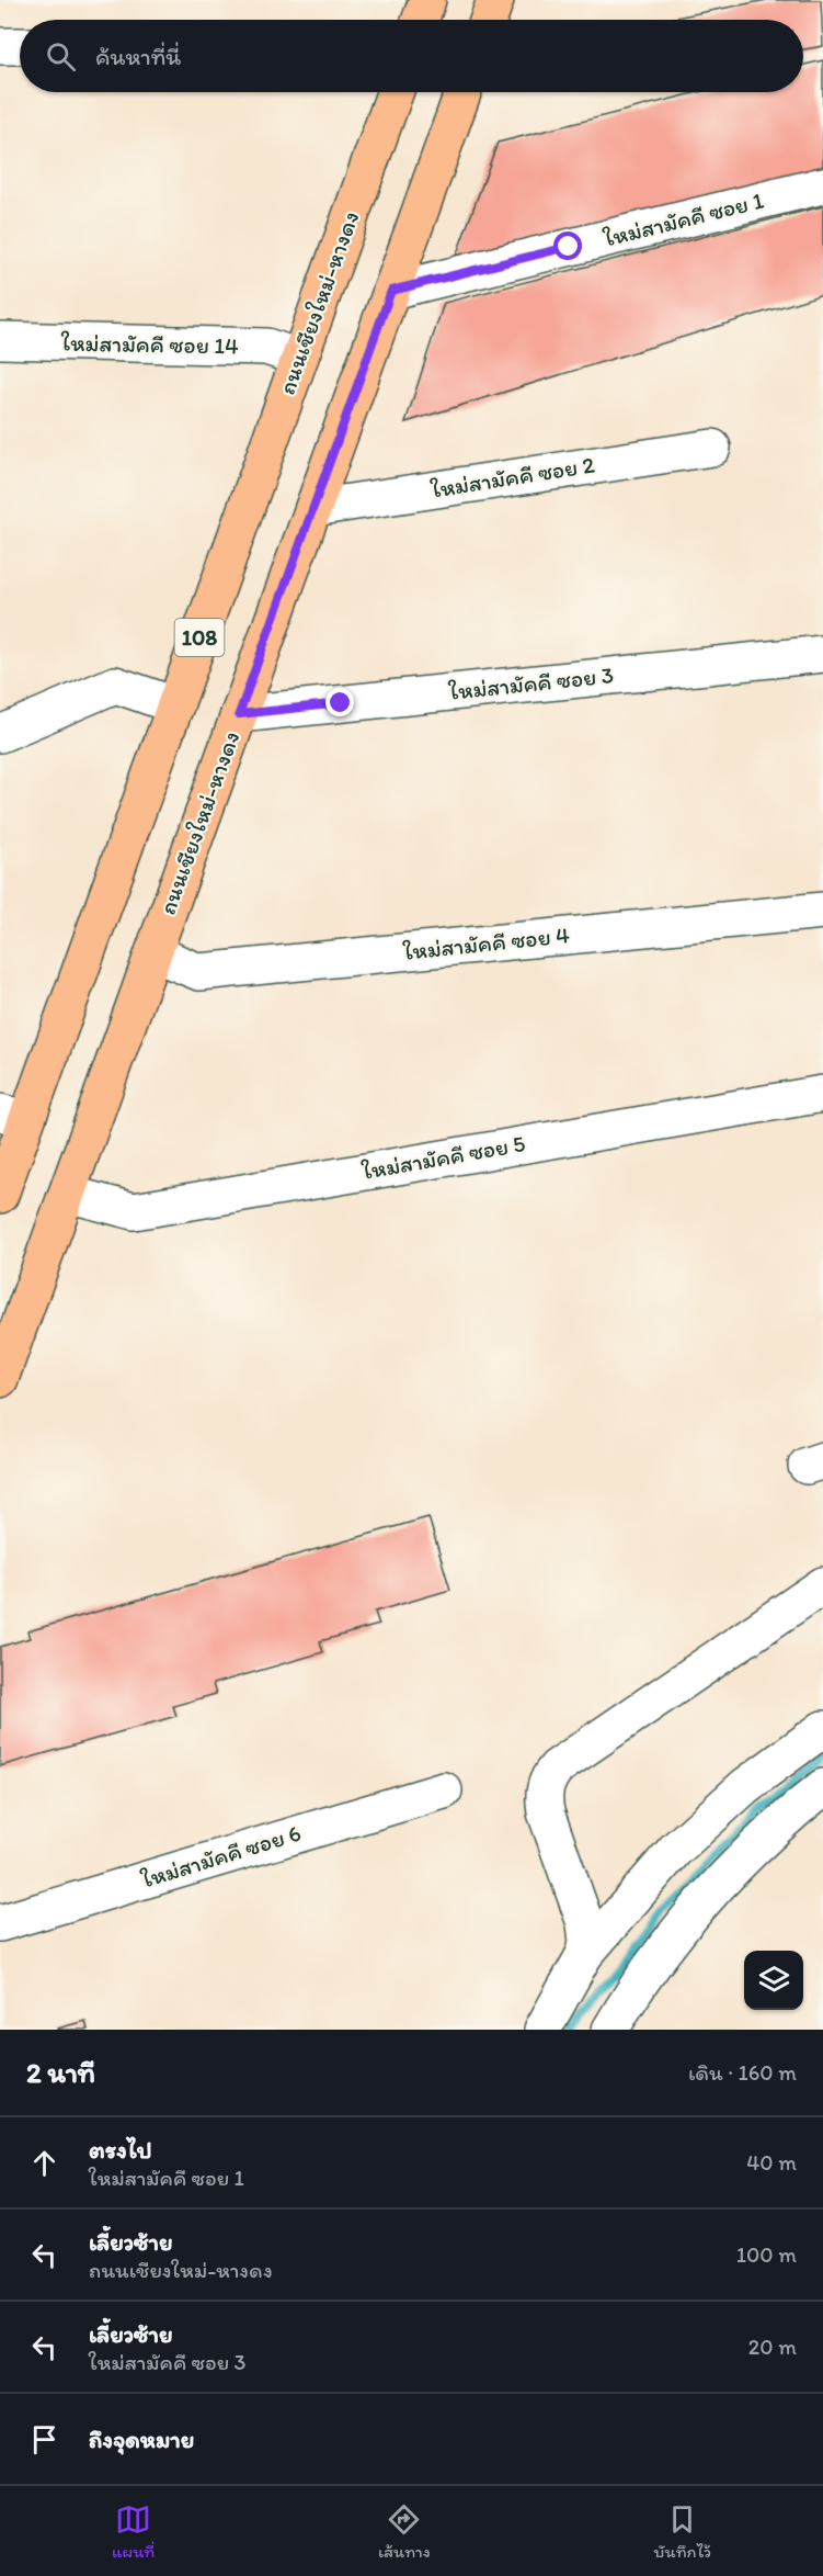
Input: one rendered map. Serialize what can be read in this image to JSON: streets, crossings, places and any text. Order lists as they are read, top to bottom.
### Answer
{
  "streets": {
    "main road": ["ถนนเชียงใหม่-หางดง", "108"],
    "street": [
      "ใหม่สามัคคี ซอย 1",
      "ใหม่สามัคคี ซอย 14",
      "ใหม่สามัคคี ซอย 2",
      "ใหม่สามัคคี ซอย 3",
      "ใหม่สามัคคี ซอย 4",
      "ใหม่สามัคคี ซอย 5",
      "ใหม่สามัคคี ซอย 6"
    ]
  },
  "crossings": [
    ["ใหม่สามัคคี ซอย 1", "ถนนเชียงใหม่-หางดง"],
    ["ถนนเชียงใหม่-หางดง", "ใหม่สามัคคี ซอย 14"],
    ["ถนนเชียงใหม่-หางดง", "ใหม่สามัคคี ซอย 2"],
    ["ถนนเชียงใหม่-หางดง", "ใหม่สามัคคี ซอย 3"],
    ["ถนนเชียงใหม่-หางดง", "ใหม่สามัคคี ซอย 4"],
    ["ถนนเชียงใหม่-หางดง", "ใหม่สามัคคี ซอย 5"]
  ],
  "page": {
    "search": "ค้นหาที่นี่",
    "heading": ["2 นาที", "เดิน · 160 m"],
    "list": [
      ["ตรงไป", "ใหม่สามัคคี ซอย 1", "40 m"],
      ["เลี้ยวซ้าย", "ถนนเชียงใหม่-หางดง", "100 m"],
      ["เลี้ยวซ้าย", "ใหม่สามัคคี ซอย 3", "20 m"],
      "ถึงจุดหมาย"
    ],
    "nav": ["แผนที่", "เส้นทาง", "บันทึกไว้"]
  }
}
